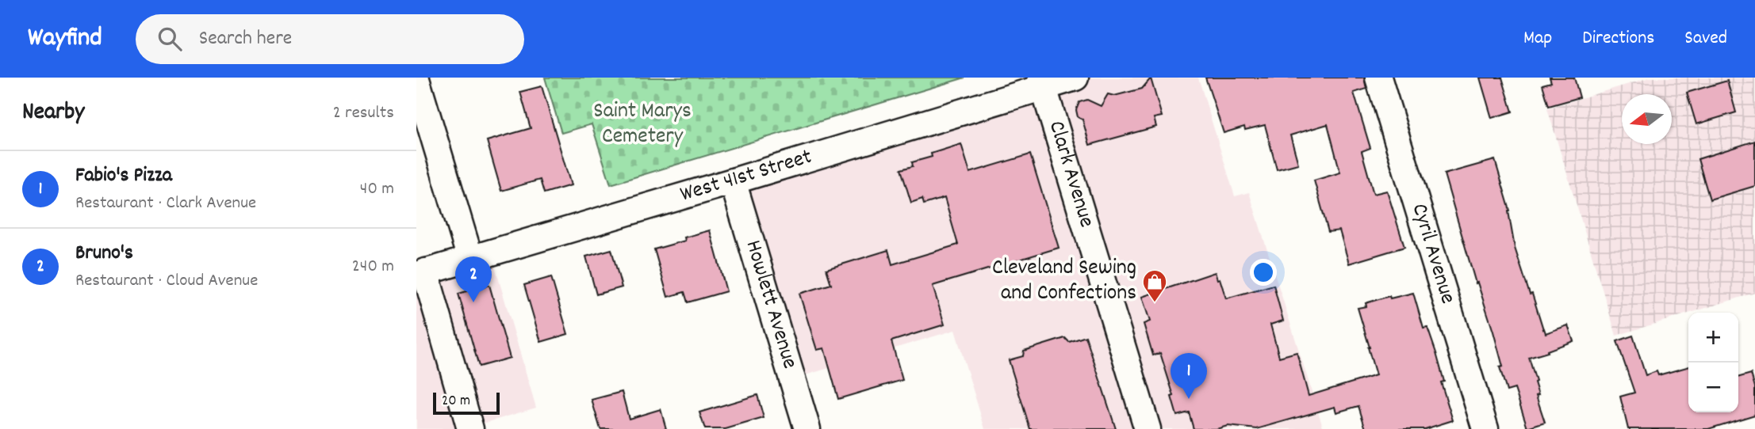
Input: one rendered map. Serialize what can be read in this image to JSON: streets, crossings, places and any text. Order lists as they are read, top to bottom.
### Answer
{
  "streets": {
    "street": [
      "Clark Avenue",
      "West 41st Street",
      "Cyril Avenue",
      "Howlett Avenue"
    ]
  },
  "crossings": [
    ["Clark Avenue", "West 41st Street"],
    ["West 41st Street", "Howlett Avenue"]
  ],
  "parks": ["Saint Marys Cemetery"],
  "places": {
    "shop": ["Cleveland Sewing and Confections"]
  },
  "scale_bar": "20 m",
  "north": "left",
  "page": {
    "header": "Wayfind",
    "search": "Search here",
    "nav": ["Map", "Directions", "Saved"],
    "heading": ["Nearby", "2 results"],
    "list": [
      {
        "mark": "1",
        "name": "Fabio's Pizza",
        "note": "Restaurant · Clark Avenue",
        "value": "40 m"
      },
      {
        "mark": "2",
        "name": "Bruno's",
        "note": "Restaurant · Cloud Avenue",
        "value": "240 m"
      }
    ],
    "pins": ["2", "1"],
    "map_buttons": ["+", "−"],
    "scale": "20 m"
  }
}
